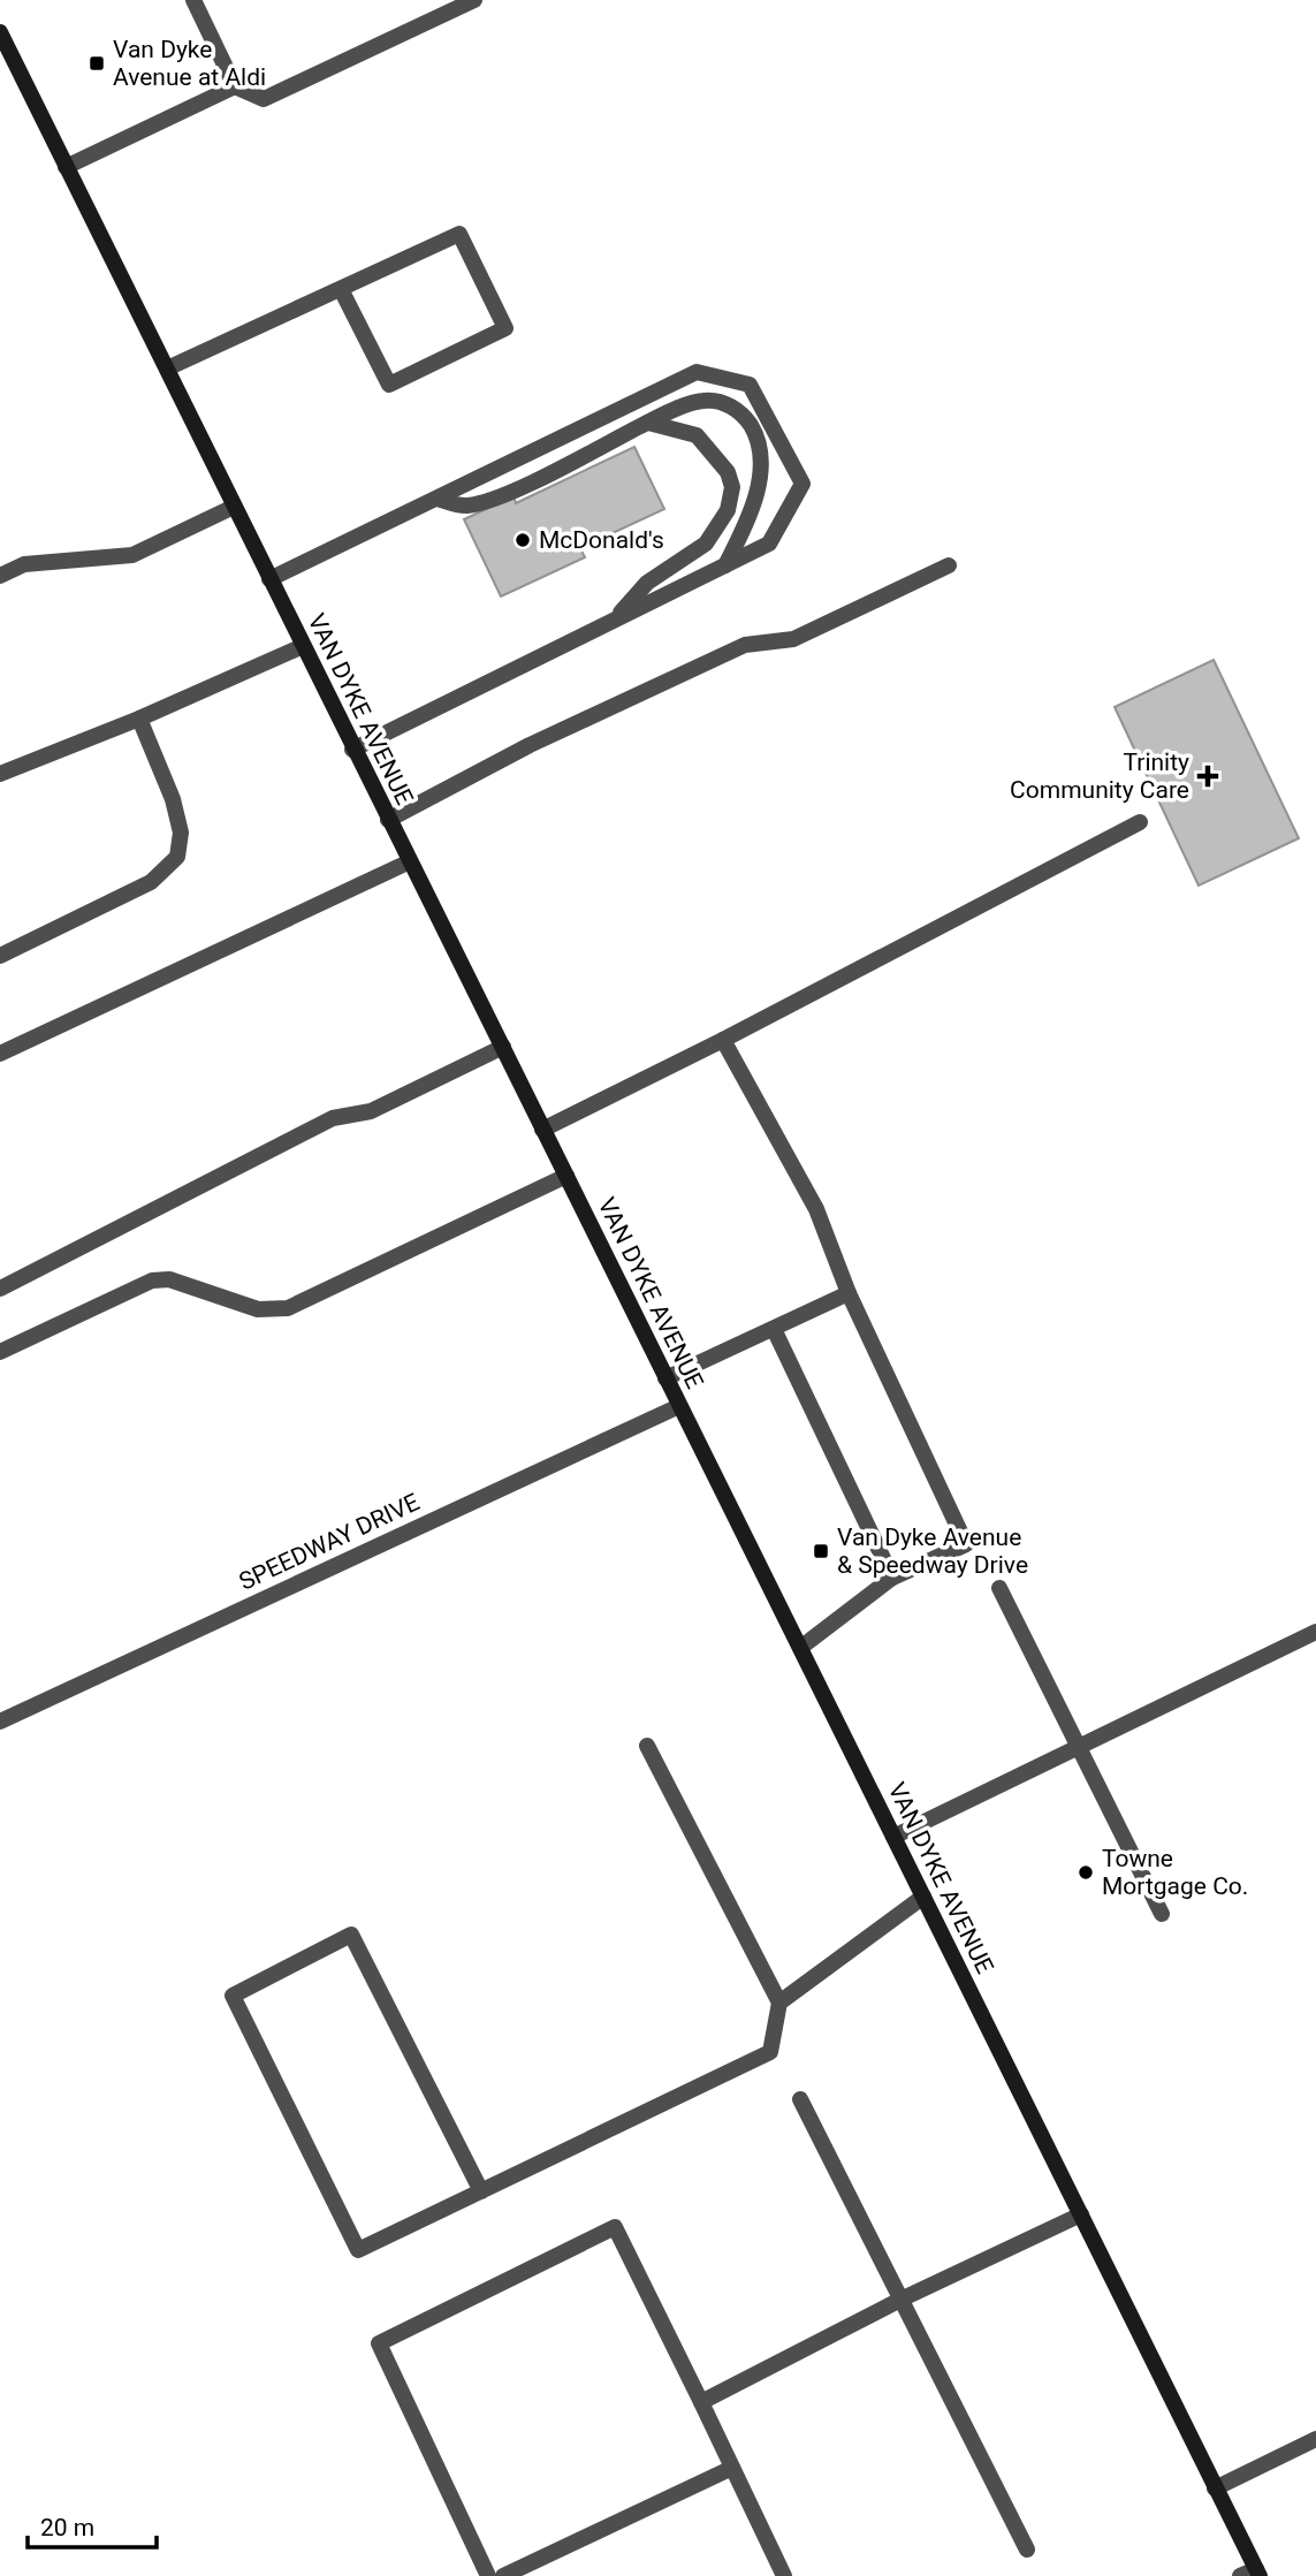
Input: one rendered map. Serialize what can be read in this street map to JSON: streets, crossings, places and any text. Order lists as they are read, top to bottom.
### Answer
{
  "streets": {
    "main road": ["VAN DYKE AVENUE"],
    "street": ["SPEEDWAY DRIVE"]
  },
  "crossings": [
    ["VAN DYKE AVENUE", "SPEEDWAY DRIVE"]
  ],
  "places": {
    "transit": ["Van Dyke Avenue at Aldi", "Van Dyke Avenue & Speedway Drive"],
    "other": ["McDonald's", "Towne Mortgage Co."],
    "health": ["Trinity Community Care"]
  },
  "scale_bar": "20 m"
}
